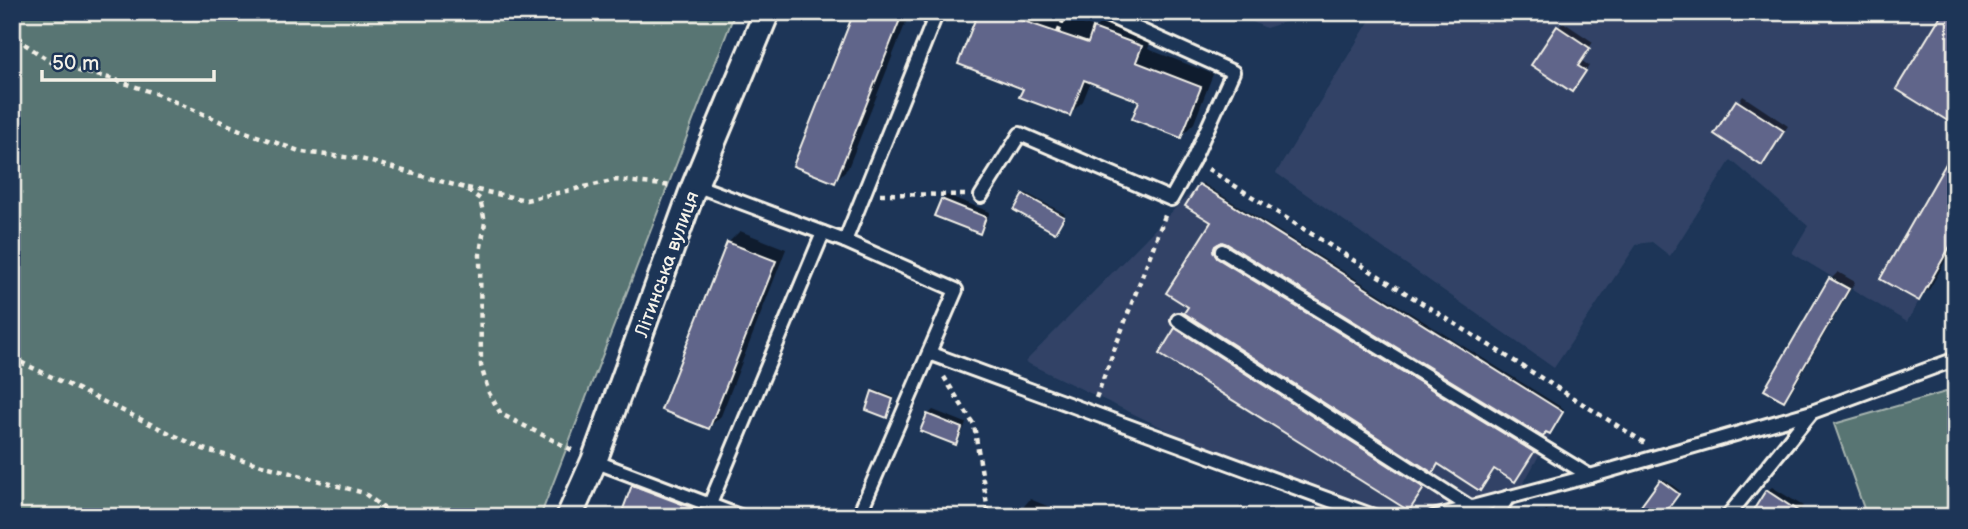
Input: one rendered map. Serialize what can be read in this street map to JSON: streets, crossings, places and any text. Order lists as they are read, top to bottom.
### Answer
{
  "streets": {
    "street": ["Літинська вулиця"]
  },
  "scale_bar": "50 m"
}
